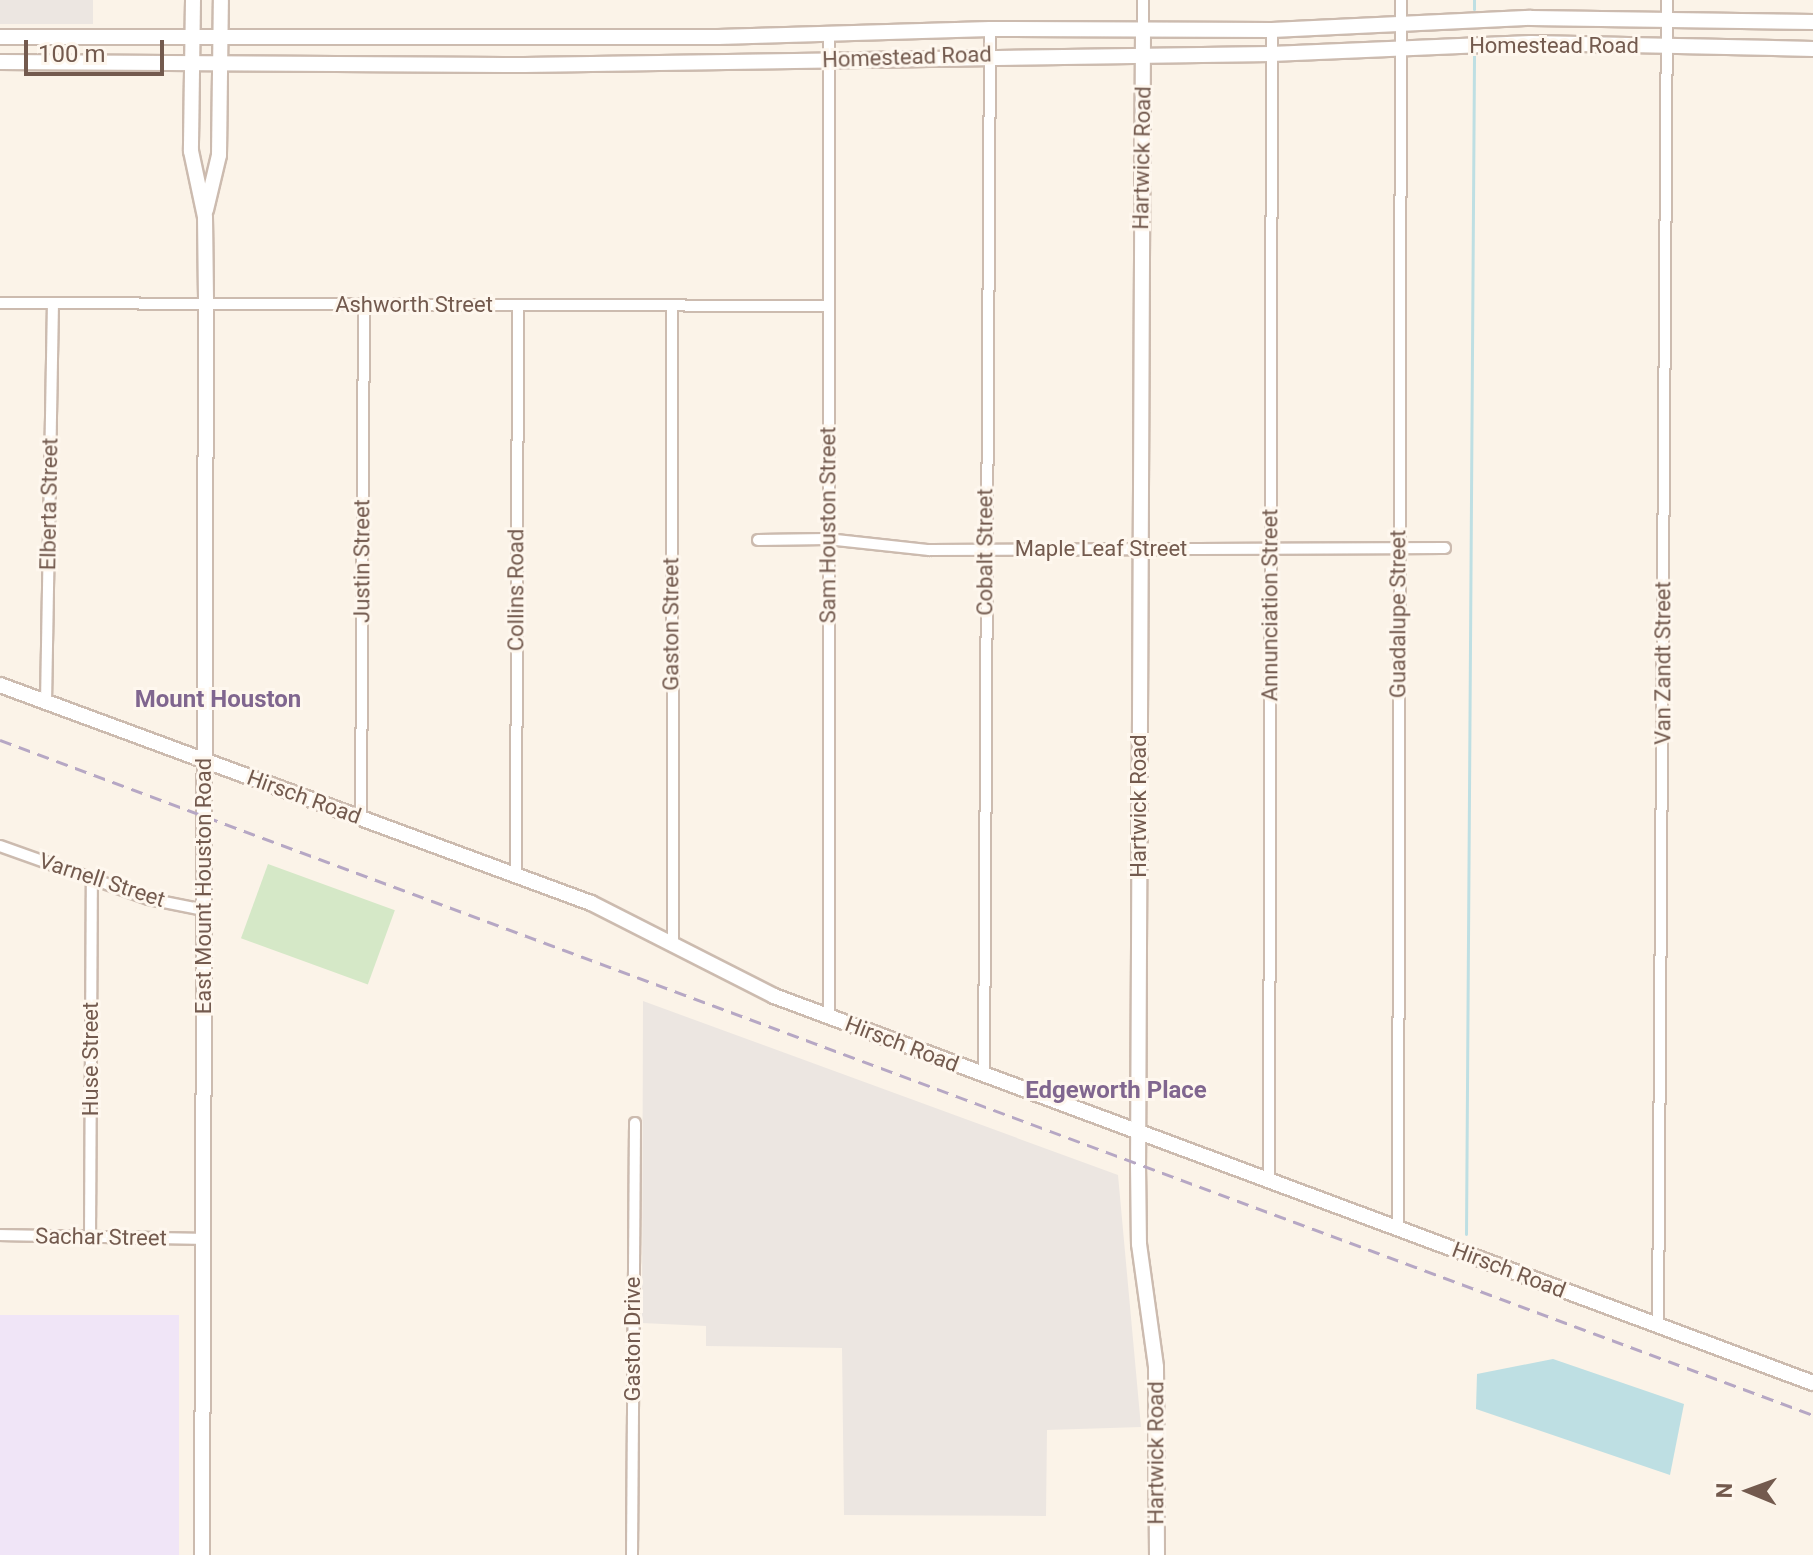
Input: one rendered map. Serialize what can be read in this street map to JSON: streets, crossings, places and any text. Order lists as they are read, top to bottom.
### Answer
{
  "streets": {
    "main road": [
      "Homestead Road",
      "Hartwick Road",
      "Hirsch Road",
      "East Mount Houston Road"
    ],
    "street": [
      "Ashworth Street",
      "Elberta Street",
      "Sam Houston Street",
      "Maple Leaf Street",
      "Cobalt Street",
      "Justin Street",
      "Collins Road",
      "Annunciation Street",
      "Guadalupe Street",
      "Gaston Street",
      "Van Zandt Street",
      "Varnell Street",
      "Huse Street",
      "Sachar Street",
      "Gaston Drive"
    ]
  },
  "crossings": [
    ["Homestead Road", "Hartwick Road"],
    ["Homestead Road", "Sam Houston Street"],
    ["Homestead Road", "Cobalt Street"],
    ["Homestead Road", "Annunciation Street"],
    ["Homestead Road", "Guadalupe Street"],
    ["Homestead Road", "Van Zandt Street"],
    ["Homestead Road", "East Mount Houston Road"],
    ["Hartwick Road", "Maple Leaf Street"],
    ["Hartwick Road", "Hirsch Road"],
    ["Ashworth Street", "Elberta Street"],
    ["Ashworth Street", "Sam Houston Street"],
    ["Ashworth Street", "Justin Street"],
    ["Ashworth Street", "Collins Road"],
    ["Ashworth Street", "Gaston Street"],
    ["Ashworth Street", "East Mount Houston Road"],
    ["Elberta Street", "Hirsch Road"],
    ["Sam Houston Street", "Maple Leaf Street"],
    ["Sam Houston Street", "Hirsch Road"],
    ["Maple Leaf Street", "Cobalt Street"],
    ["Maple Leaf Street", "Annunciation Street"],
    ["Maple Leaf Street", "Guadalupe Street"],
    ["Cobalt Street", "Hirsch Road"],
    ["Justin Street", "Hirsch Road"],
    ["Collins Road", "Hirsch Road"],
    ["Annunciation Street", "Hirsch Road"],
    ["Guadalupe Street", "Hirsch Road"],
    ["Gaston Street", "Hirsch Road"],
    ["Van Zandt Street", "Hirsch Road"],
    ["Hirsch Road", "East Mount Houston Road"],
    ["Varnell Street", "East Mount Houston Road"],
    ["Varnell Street", "Huse Street"],
    ["East Mount Houston Road", "Sachar Street"],
    ["Huse Street", "Sachar Street"]
  ],
  "districts": ["Mount Houston", "Edgeworth Place"],
  "scale_bar": "100 m",
  "north": "left"
}
